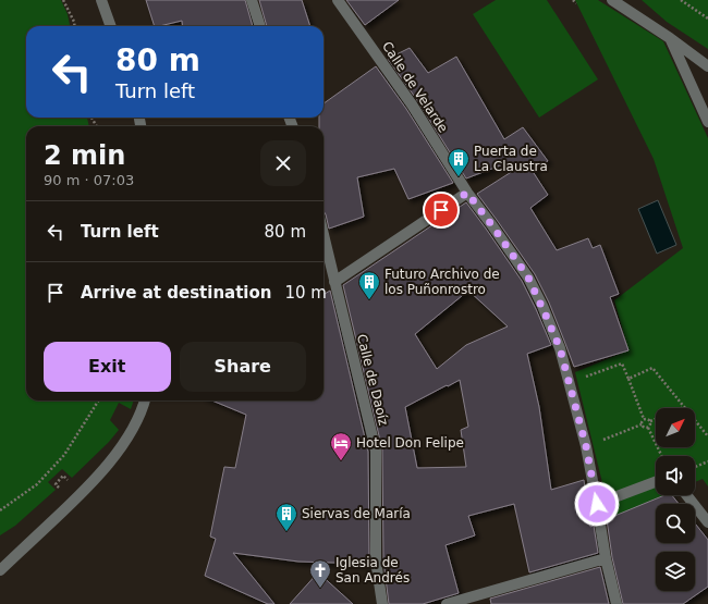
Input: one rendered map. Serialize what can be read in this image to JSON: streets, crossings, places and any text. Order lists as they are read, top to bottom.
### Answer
{
  "streets": {
    "street": ["Calle de Velarde", "Calle de Daoíz"]
  },
  "places": {
    "building": ["Puerta de La Claustra", "Futuro Archivo de los Puñonrostro", "Siervas de María"],
    "hotel": ["Hotel Don Felipe"],
    "church": ["Iglesia de San Andrés"]
  },
  "north": "top right",
  "page": {
    "turn": ["80 m", "Turn left"],
    "heading": ["2 min", "90 m · 07:03"],
    "list": [
      {
        "name": "Turn left",
        "value": "80 m"
      },
      {
        "name": "Arrive at destination",
        "value": "10 m"
      }
    ],
    "buttons": ["Exit", "Share"]
  }
}
